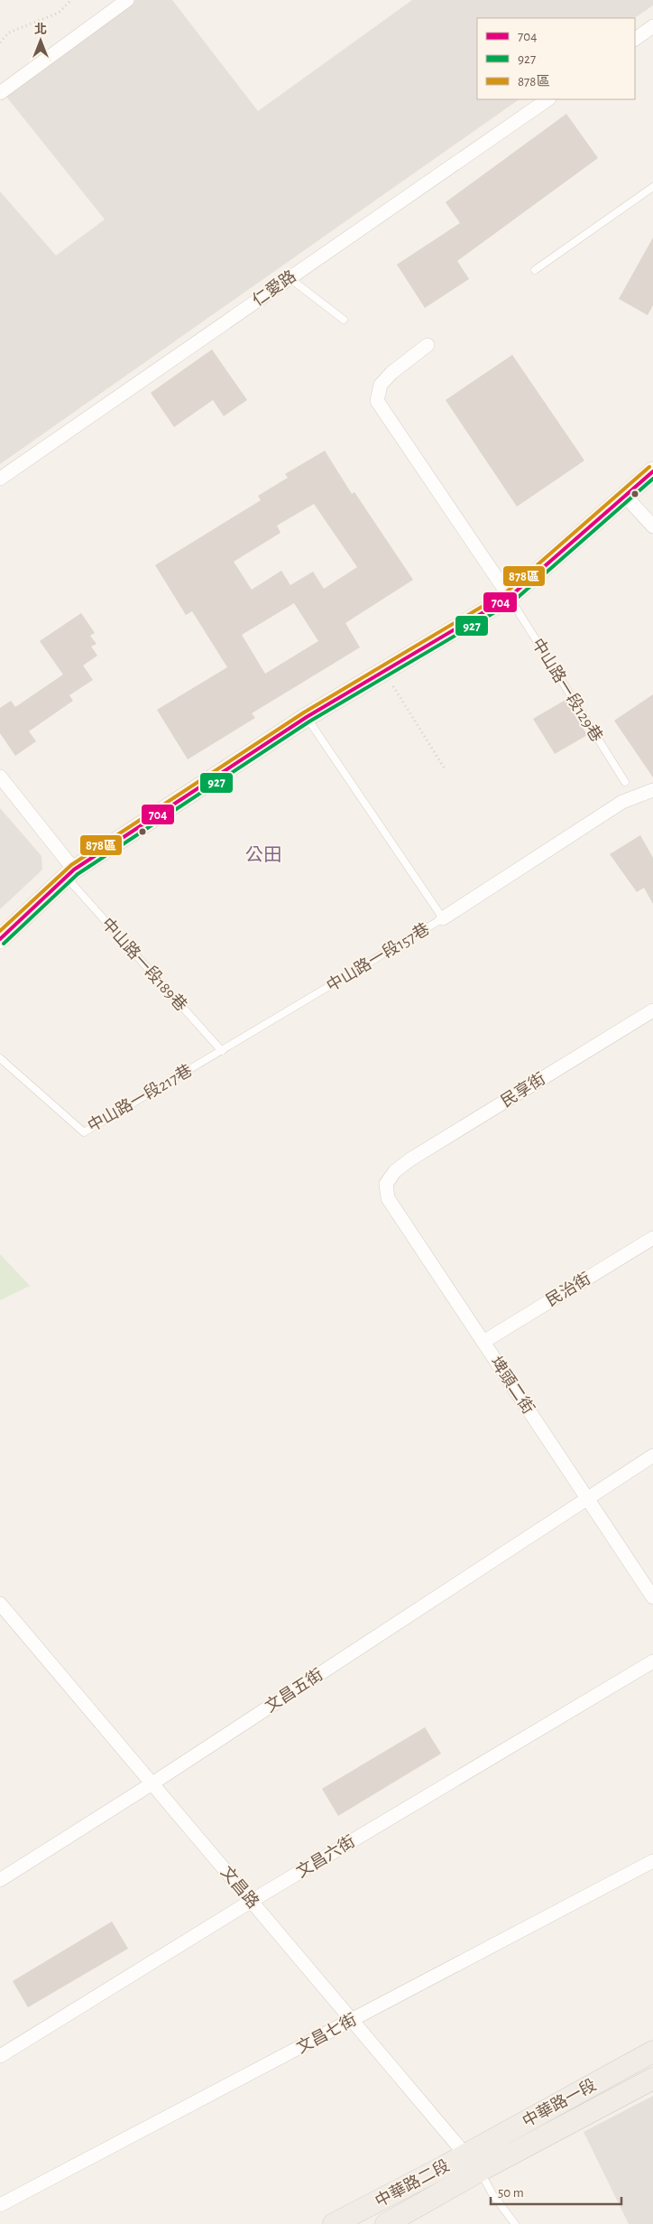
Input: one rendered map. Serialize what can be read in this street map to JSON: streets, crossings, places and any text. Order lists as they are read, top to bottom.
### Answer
{
  "streets": {
    "main road": ["中華路一段", "中華路二段"],
    "street": [
      "仁愛路",
      "民享街",
      "民治街",
      "埤頭二街",
      "文昌五街",
      "文昌六街",
      "文昌路",
      "文昌七街"
    ],
    "lane": [
      "中山路一段129巷",
      "中山路一段157巷",
      "中山路一段189巷",
      "中山路一段217巷"
    ]
  },
  "crossings": [
    ["中山路一段157巷", "中山路一段189巷"],
    ["中山路一段157巷", "中山路一段217巷"],
    ["中山路一段189巷", "中山路一段217巷"],
    ["民享街", "埤頭二街"],
    ["民治街", "埤頭二街"],
    ["埤頭二街", "文昌五街"],
    ["文昌五街", "文昌路"],
    ["文昌六街", "文昌路"],
    ["文昌路", "文昌七街"],
    ["文昌路", "中華路一段"],
    ["文昌路", "中華路二段"],
    ["中華路一段", "中華路二段"]
  ],
  "districts": ["公田"],
  "lines": ["transit line 878區", "transit line 704", "transit line 927"],
  "legend": ["704", "927", "878區"],
  "scale_bar": "50 m",
  "north": "top"
}
